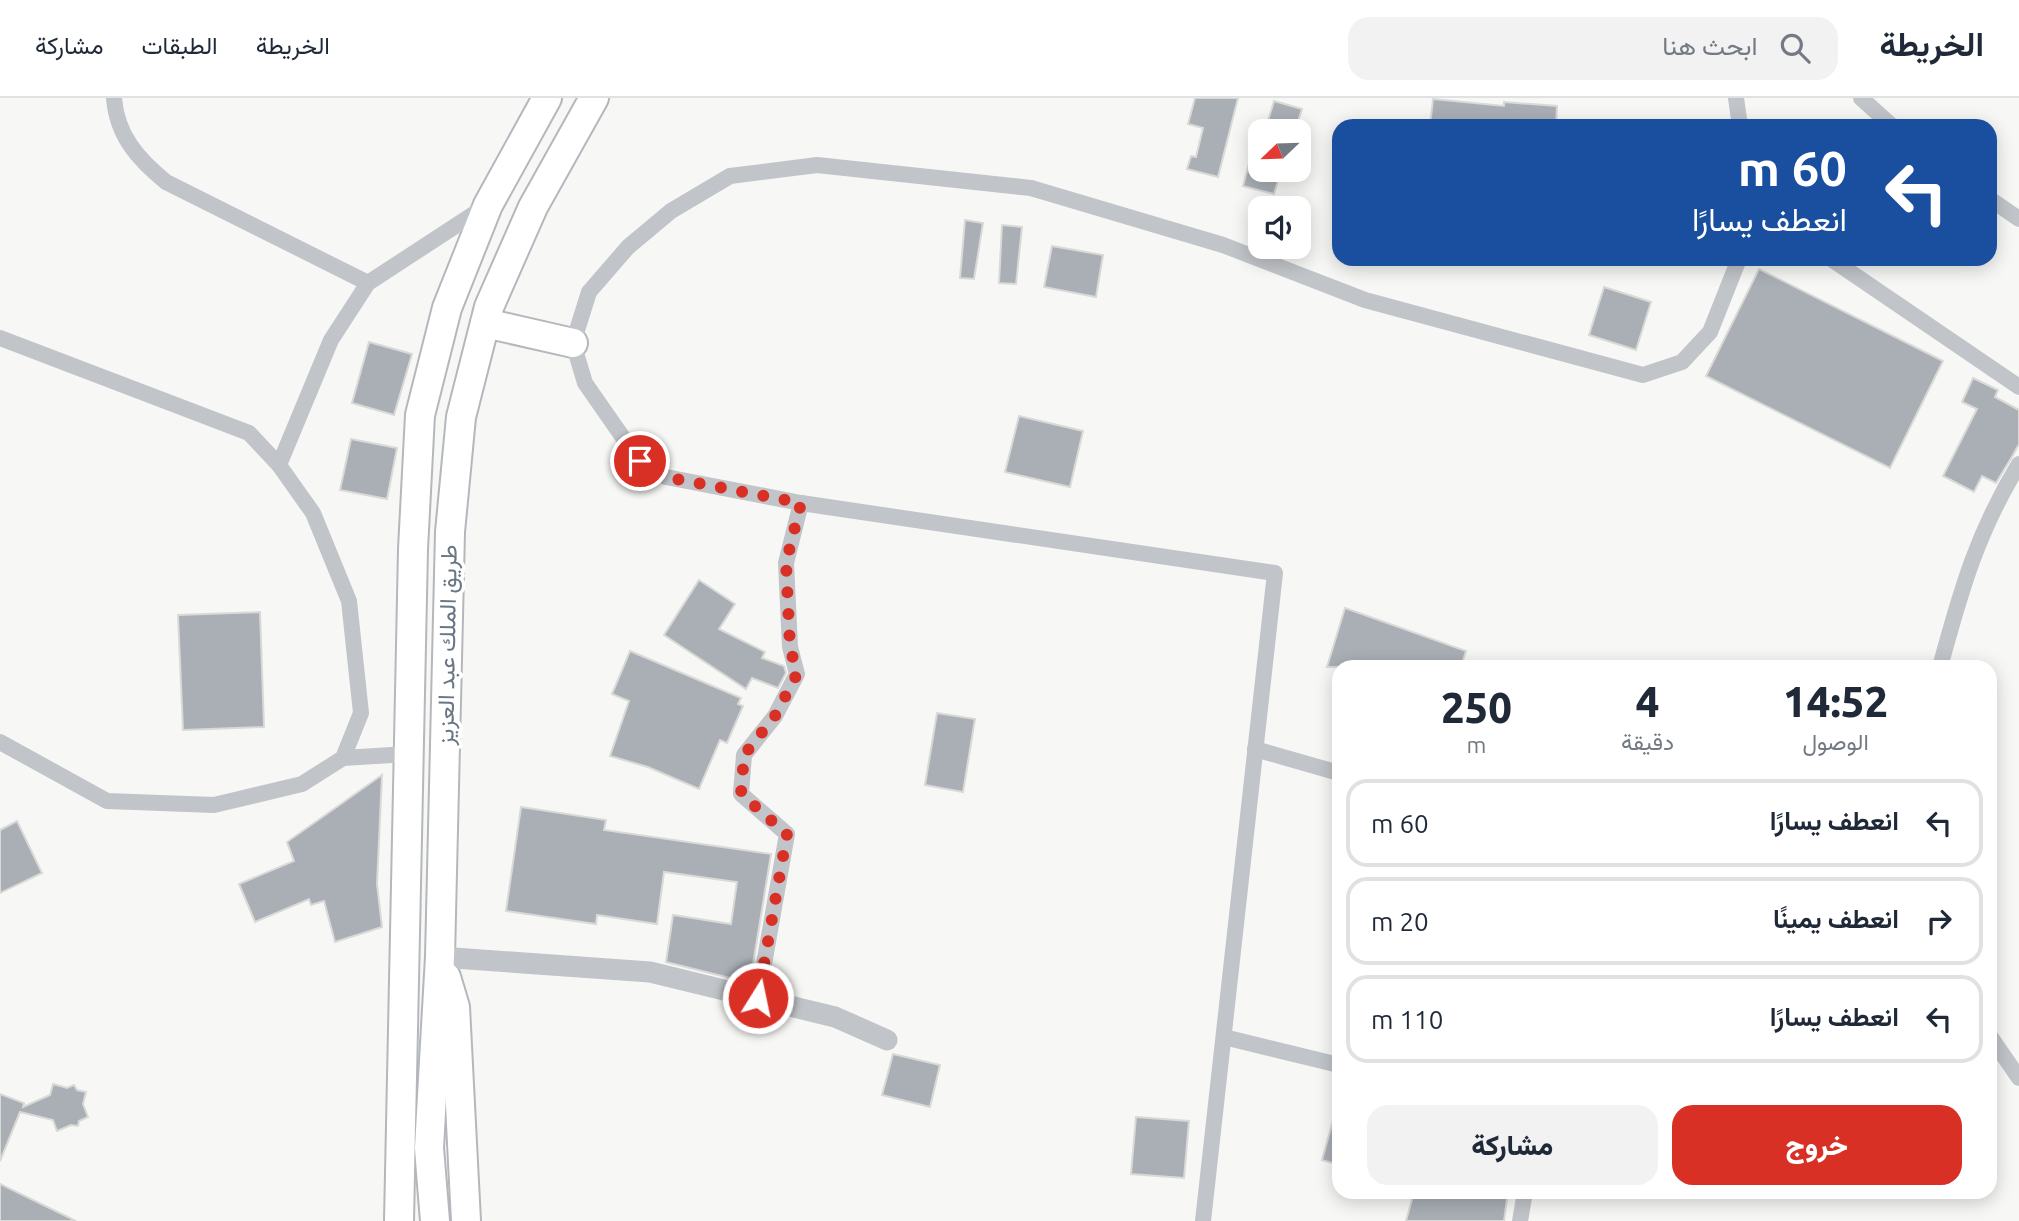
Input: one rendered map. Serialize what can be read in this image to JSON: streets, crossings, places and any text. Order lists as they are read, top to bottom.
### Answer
{
  "streets": {
    "highway": ["طريق الملك عبد العزيز"]
  },
  "north": "bottom left",
  "page": {
    "header": "الخريطة",
    "search": "ابحث هنا",
    "nav": ["الخريطة", "الطبقات", "مشاركة"],
    "turn": ["60 m", "انعطف يسارًا"],
    "eta": [
      "14:52",
      "الوصول",
      "4",
      "دقيقة",
      "250",
      "m"
    ],
    "list": [
      {
        "name": "انعطف يسارًا",
        "value": "60 m"
      },
      {
        "name": "انعطف يمينًا",
        "value": "20 m"
      },
      {
        "name": "انعطف يسارًا",
        "value": "110 m"
      }
    ],
    "buttons": ["خروج", "مشاركة"]
  }
}
